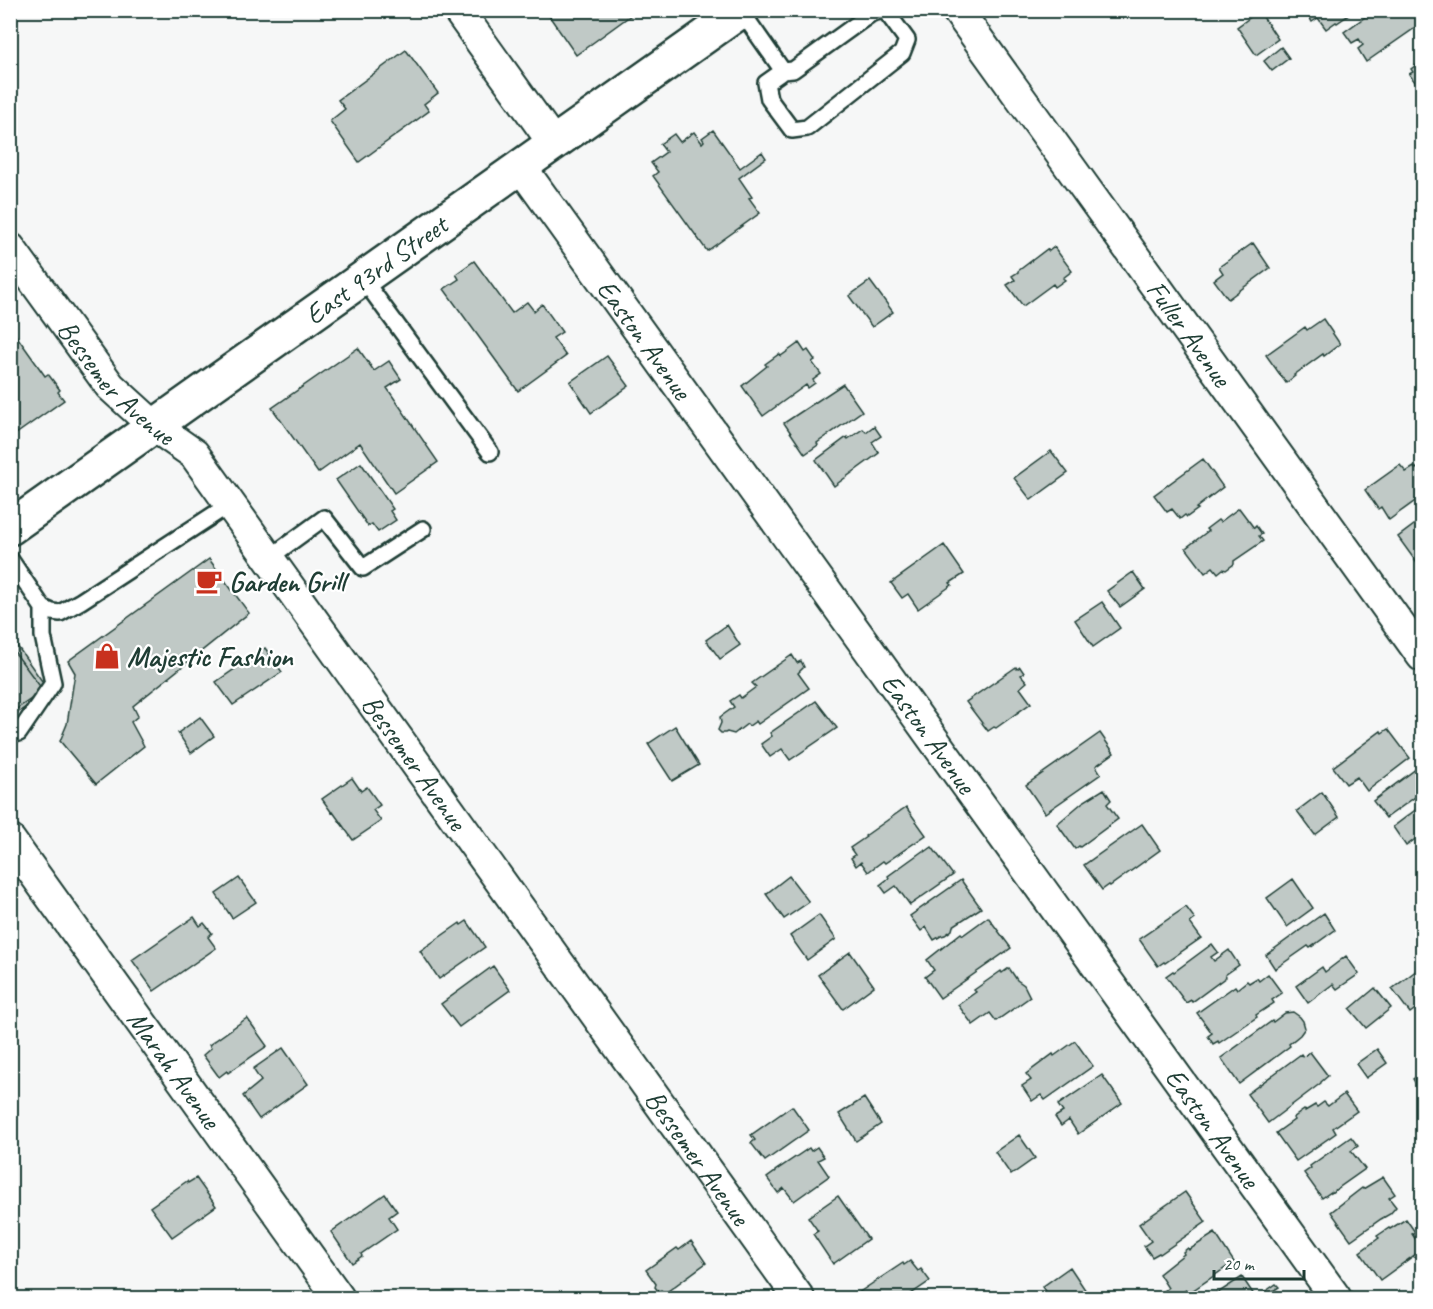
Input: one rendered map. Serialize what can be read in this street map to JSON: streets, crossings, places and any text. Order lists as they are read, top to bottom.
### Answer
{
  "streets": {
    "main road": ["East 93rd Street"],
    "street": [
      "Fuller Avenue",
      "Easton Avenue",
      "Bessemer Avenue",
      "Marah Avenue"
    ]
  },
  "crossings": [
    ["East 93rd Street", "Easton Avenue"],
    ["East 93rd Street", "Bessemer Avenue"]
  ],
  "places": {
    "cafe": ["Garden Grill"],
    "shop": ["Majestic Fashion"]
  },
  "scale_bar": "20 m"
}
